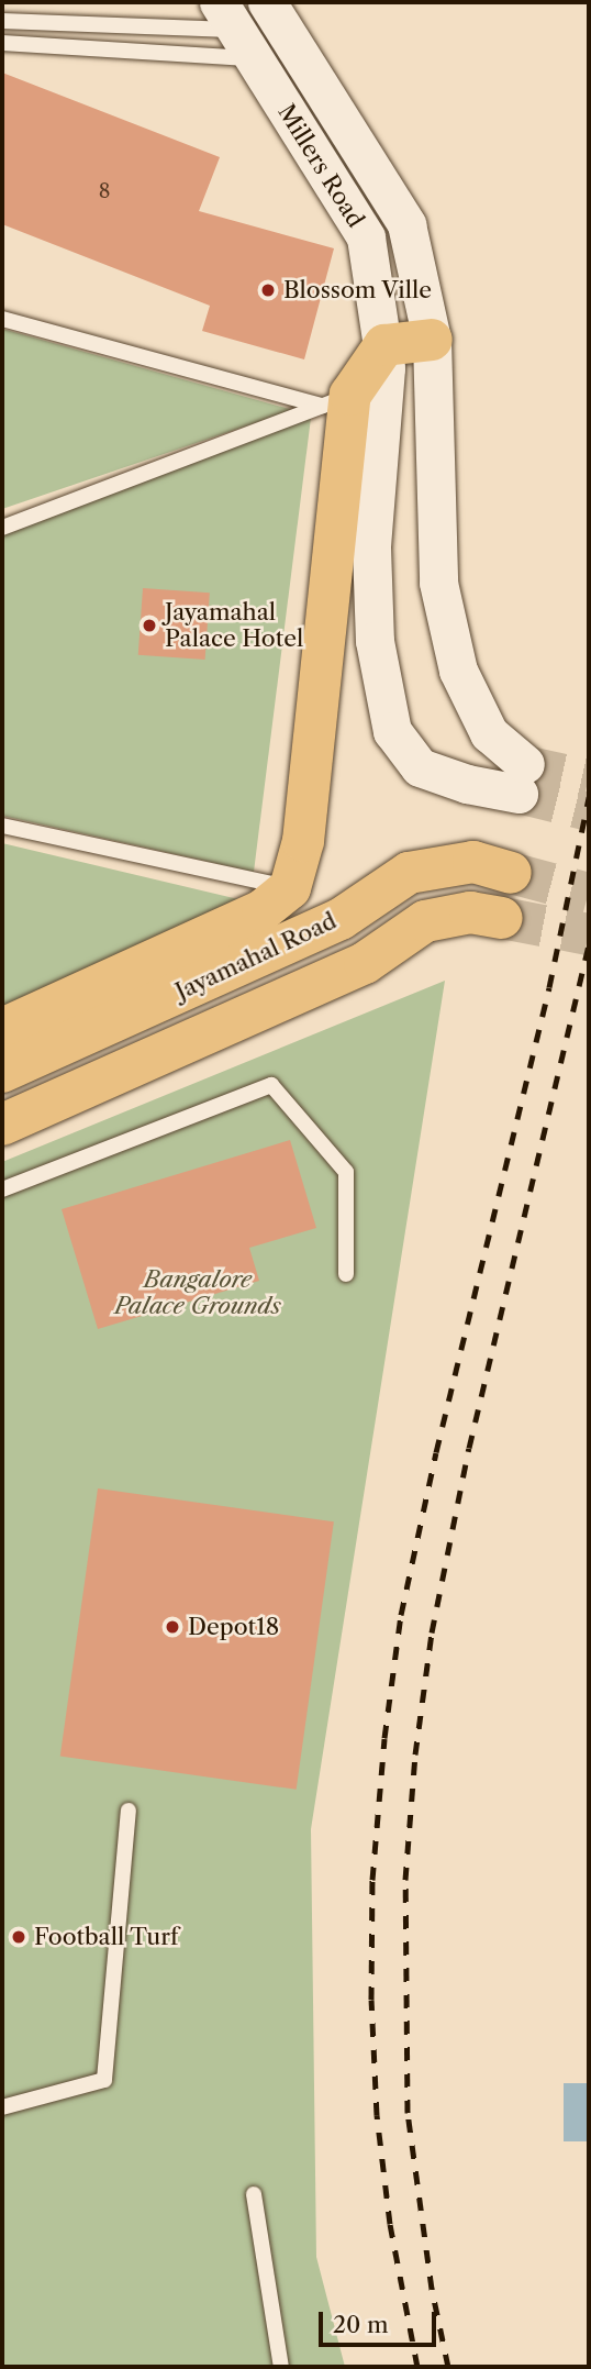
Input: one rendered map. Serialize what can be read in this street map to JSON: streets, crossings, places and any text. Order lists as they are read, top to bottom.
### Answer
{
  "streets": {
    "main road": ["Jayamahal Road"],
    "street": ["Millers Road"]
  },
  "parks": ["Bangalore Palace Grounds"],
  "places": [
    "Blossom Ville",
    "Jayamahal Palace Hotel",
    "Depot18",
    "Football Turf"
  ],
  "house_numbers": ["8"],
  "scale_bar": "20 m"
}
